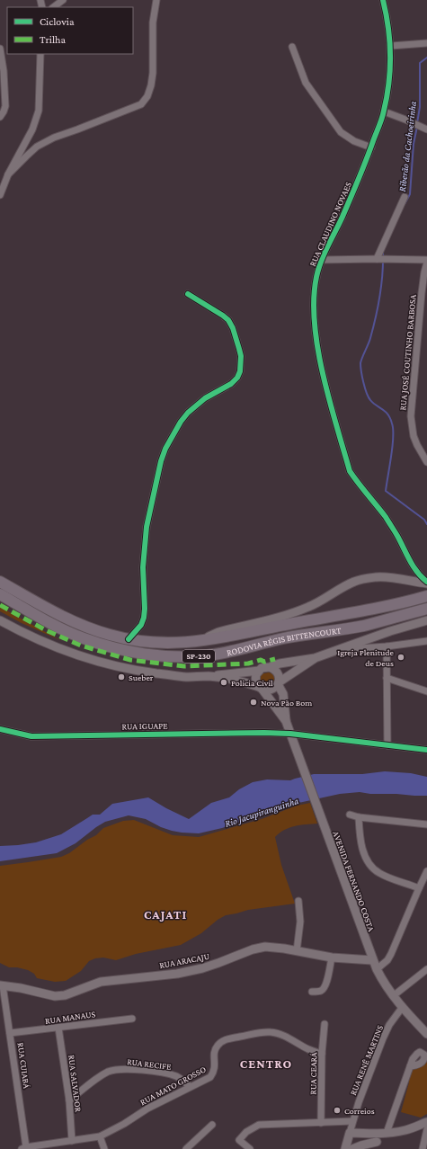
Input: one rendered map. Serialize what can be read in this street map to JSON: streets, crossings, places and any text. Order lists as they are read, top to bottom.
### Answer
{
  "streets": {
    "highway": ["RODOVIA RÉGIS BITTENCOURT", "SP-230"],
    "street": [
      "RUA CLAUDINO NOVAES",
      "RUA JOSÉ COUTINHO BARBOSA",
      "RUA IGUAPE",
      "AVENIDA FERNANDO COSTA",
      "RUA ARACAJU",
      "RUA MANAUS",
      "RUA RENÊ MARTINS",
      "RUA RECIFE",
      "RUA CUIABÁ",
      "RUA CEARÁ",
      "RUA SALVADOR",
      "RUA MATO GROSSO"
    ]
  },
  "crossings": [
    ["RUA IGUAPE", "AVENIDA FERNANDO COSTA"],
    ["AVENIDA FERNANDO COSTA", "RUA ARACAJU"],
    ["AVENIDA FERNANDO COSTA", "RUA RENÊ MARTINS"],
    ["RUA ARACAJU", "RUA CUIABÁ"],
    ["RUA MANAUS", "RUA CUIABÁ"],
    ["RUA MANAUS", "RUA SALVADOR"],
    ["RUA RECIFE", "RUA SALVADOR"],
    ["RUA RECIFE", "RUA MATO GROSSO"],
    ["RUA CUIABÁ", "RUA MATO GROSSO"],
    ["RUA CEARÁ", "RUA MATO GROSSO"],
    ["RUA SALVADOR", "RUA MATO GROSSO"]
  ],
  "districts": ["CAJATI", "CENTRO"],
  "water": ["Riberão da Cachoeirinha", "Rio Jacupiranguinha"],
  "places": [
    "Igreja Plenitude de Deus",
    "Sueber",
    "Policia Civil",
    "Nova Pão Bom",
    "Correios"
  ],
  "legend": ["Ciclovia", "Trilha"]
}
